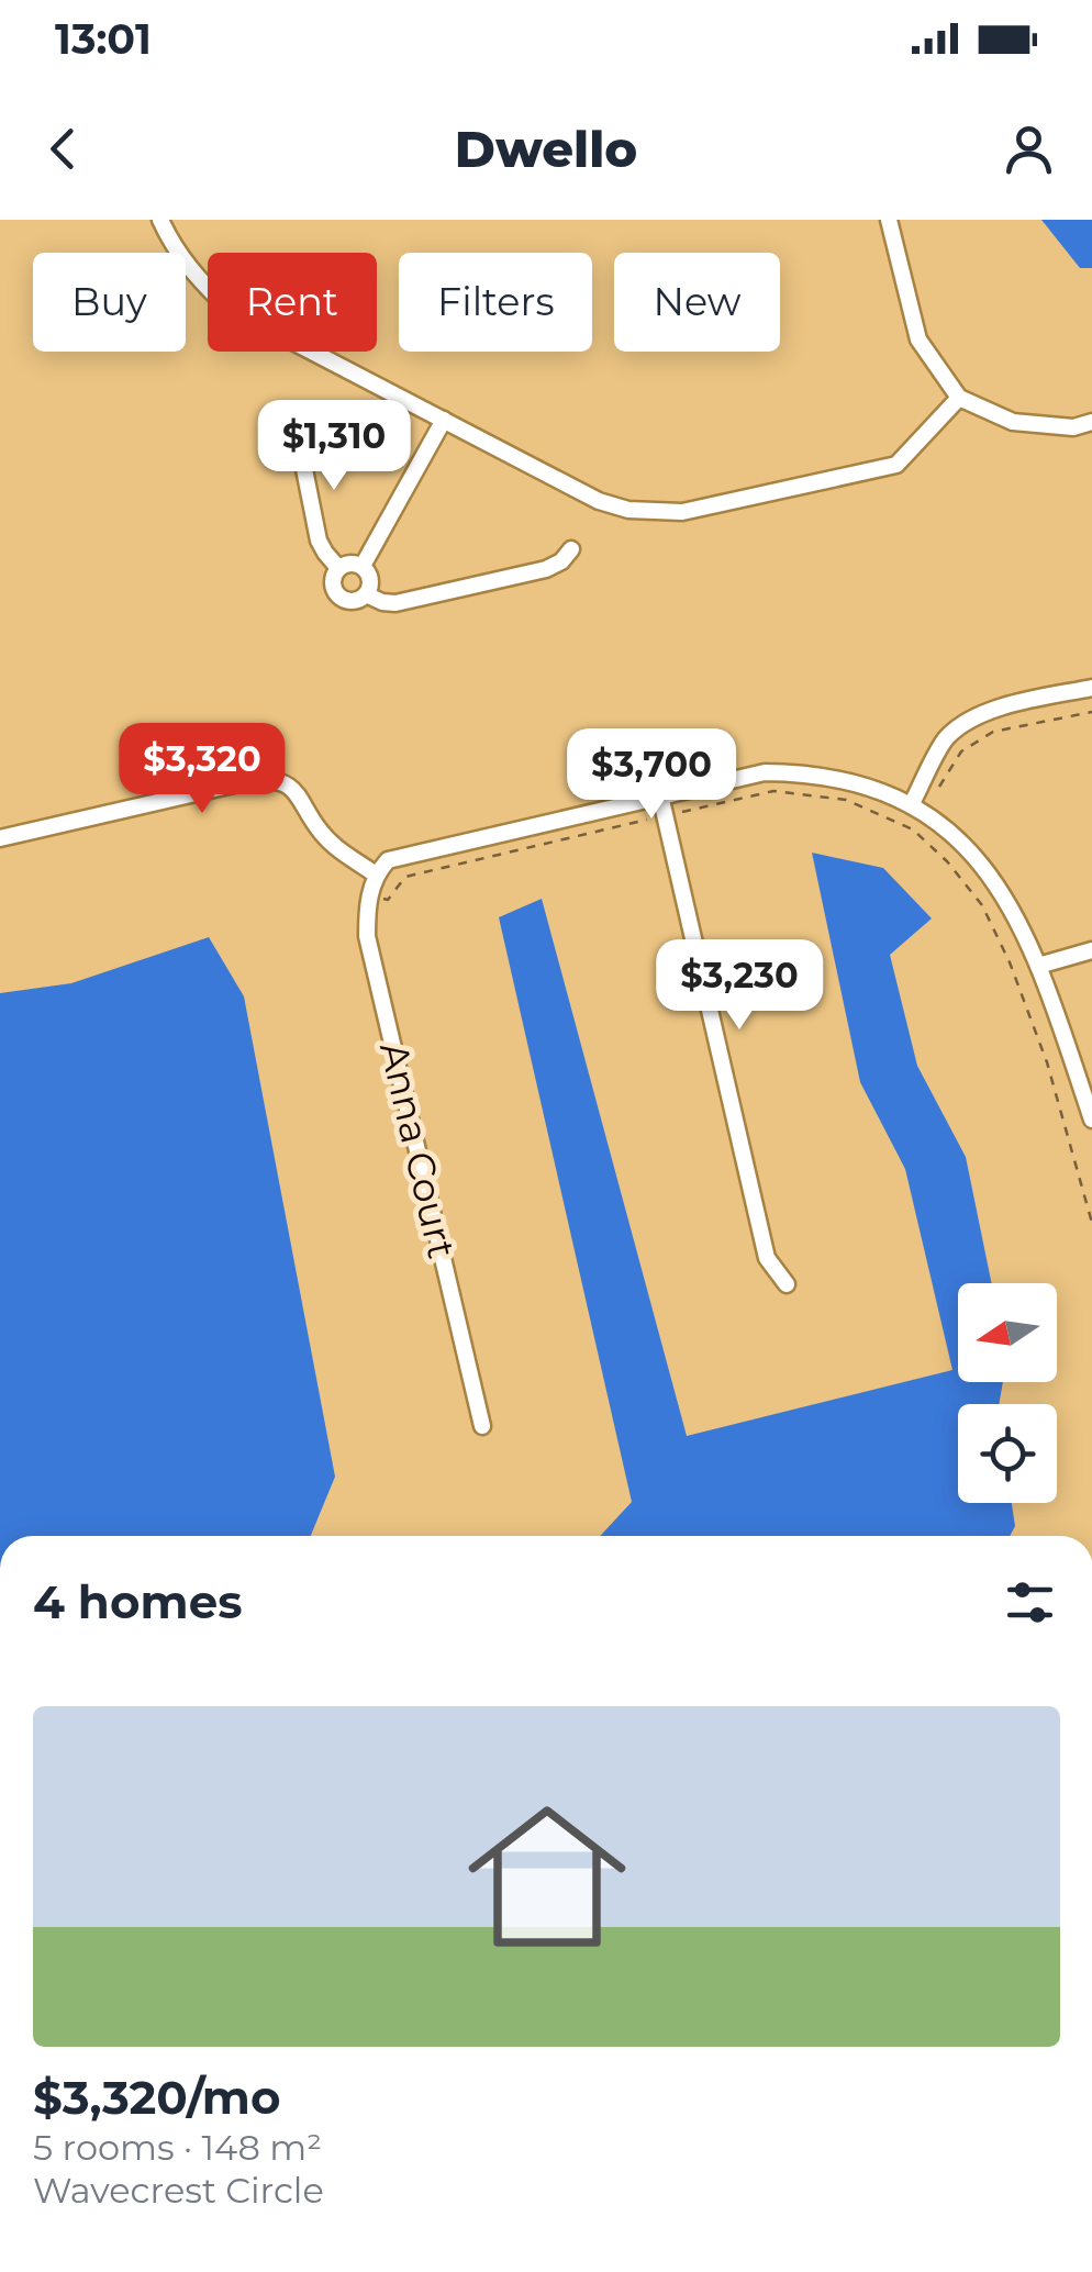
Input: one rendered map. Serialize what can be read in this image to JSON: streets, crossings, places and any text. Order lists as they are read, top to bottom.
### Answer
{
  "streets": {
    "street": ["Anna Court"]
  },
  "north": "left",
  "page": {
    "status": "13:01",
    "header": "Dwello",
    "chip": [
      "Buy",
      "Rent",
      "Filters",
      "New"
    ],
    "price": [
      "$1,310",
      "$3,320",
      "$3,700",
      "$3,230"
    ],
    "heading": "4 homes",
    "list": [
      {
        "name": "$3,320/mo",
        "note": "5 rooms · 148 m² · Wavecrest Circle"
      }
    ]
  }
}
